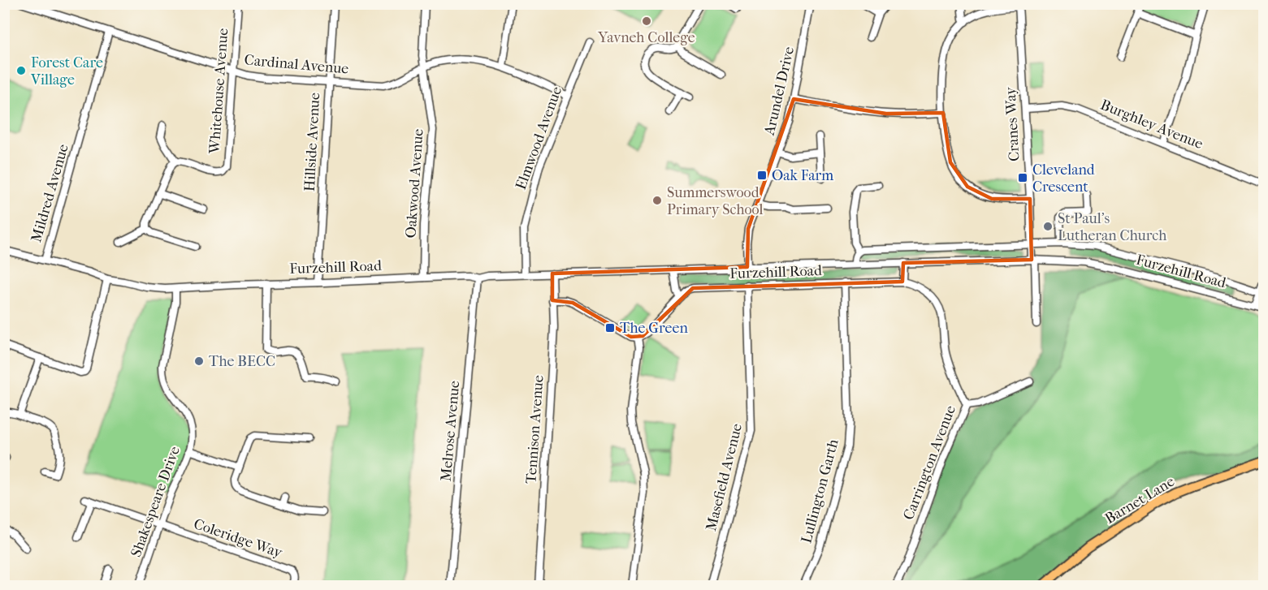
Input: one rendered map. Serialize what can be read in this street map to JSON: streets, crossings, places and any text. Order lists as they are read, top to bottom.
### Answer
{
  "streets": {
    "main road": ["Barnet Lane"],
    "street": [
      "Cardinal Avenue",
      "Whitehouse Avenue",
      "Arundel Drive",
      "Cranes Way",
      "Burghley Avenue",
      "Elmwood Avenue",
      "Hillside Avenue",
      "Oakwood Avenue",
      "Mildred Avenue",
      "Furzehill Road",
      "Tennison Avenue",
      "Melrose Avenue",
      "Carrington Avenue",
      "Masefield Avenue",
      "Lullington Garth",
      "Shakespeare Drive",
      "Coleridge Way"
    ]
  },
  "crossings": [
    ["Cardinal Avenue", "Whitehouse Avenue"],
    ["Cardinal Avenue", "Elmwood Avenue"],
    ["Cardinal Avenue", "Hillside Avenue"],
    ["Cardinal Avenue", "Oakwood Avenue"],
    ["Cardinal Avenue", "Mildred Avenue"],
    ["Arundel Drive", "Furzehill Road"],
    ["Cranes Way", "Burghley Avenue"],
    ["Cranes Way", "Furzehill Road"],
    ["Elmwood Avenue", "Furzehill Road"],
    ["Hillside Avenue", "Furzehill Road"],
    ["Oakwood Avenue", "Furzehill Road"],
    ["Mildred Avenue", "Furzehill Road"],
    ["Furzehill Road", "Tennison Avenue"],
    ["Furzehill Road", "Melrose Avenue"],
    ["Furzehill Road", "Carrington Avenue"],
    ["Furzehill Road", "Masefield Avenue"],
    ["Furzehill Road", "Lullington Garth"],
    ["Furzehill Road", "Shakespeare Drive"],
    ["Shakespeare Drive", "Coleridge Way"]
  ],
  "places": {
    "other": [
      "Yavneh College",
      "Forest Care Village",
      "Summerswood Primary School",
      "St Paul's Lutheran Church",
      "The BECC"
    ],
    "transit": ["Oak Farm", "Cleveland Crescent", "The Green"]
  }
}
